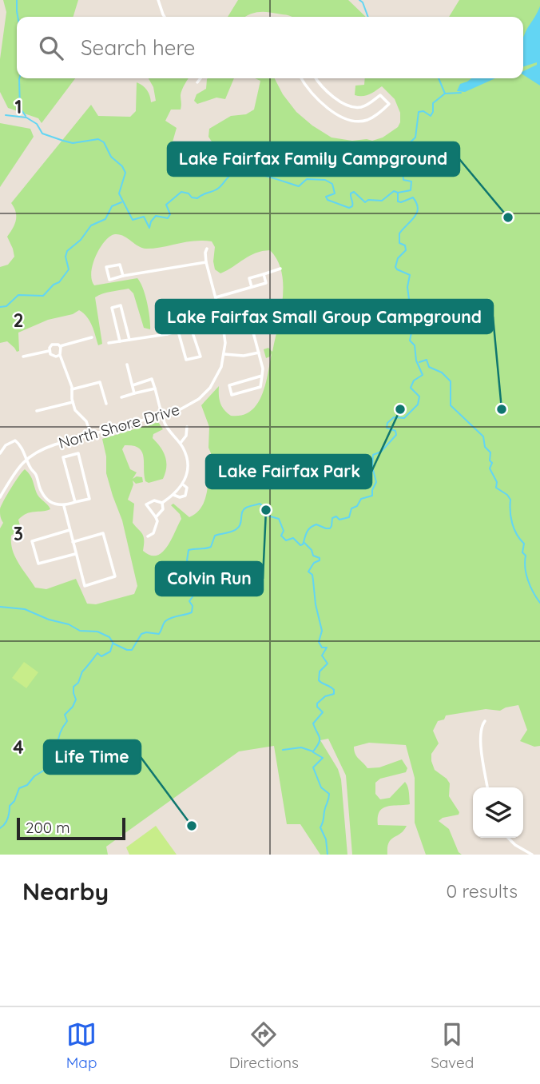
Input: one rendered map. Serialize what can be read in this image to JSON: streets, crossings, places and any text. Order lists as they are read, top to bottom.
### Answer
{
  "streets": {
    "street": ["North Shore Drive"]
  },
  "places": [
    "Lake Fairfax Family Campground",
    "Lake Fairfax Park",
    "Lake Fairfax Small Group Campground",
    "Colvin Run",
    "Life Time"
  ],
  "scale_bar": "200 m",
  "page": {
    "search": "Search here",
    "scale": "200 m",
    "heading": ["Nearby", "0 results"],
    "nav": ["Map", "Directions", "Saved"]
  },
  "grid": {
    "rows": [
      "1",
      "2",
      "3",
      "4"
    ]
  }
}
